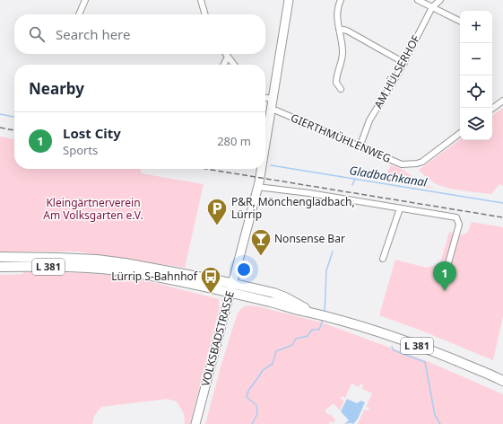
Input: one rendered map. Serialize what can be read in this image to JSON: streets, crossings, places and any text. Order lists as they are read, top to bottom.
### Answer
{
  "streets": {
    "main road": ["L 381", "VOLKSBADSTRASSE"],
    "street": ["AM HÜLSERHOF", "GIERTHMÜHLENWEG"]
  },
  "crossings": [
    ["AM HÜLSERHOF", "GIERTHMÜHLENWEG"],
    ["GIERTHMÜHLENWEG", "VOLKSBADSTRASSE"],
    ["L 381", "VOLKSBADSTRASSE"]
  ],
  "water": ["Gladbachkanal"],
  "parks": ["Kleingärtnerverein Am Volksgarten e.V."],
  "places": {
    "parking": ["P&R, Mönchengladbach, Lürrip"],
    "bar": ["Nonsense Bar"],
    "bus stop": ["Lürrip S-Bahnhof"]
  },
  "page": {
    "map_buttons": ["+", "−"],
    "search": "Search here",
    "heading": "Nearby",
    "list": [
      {
        "mark": "1",
        "name": "Lost City",
        "note": "Sports",
        "value": "280 m"
      }
    ],
    "pins": "1"
  }
}
